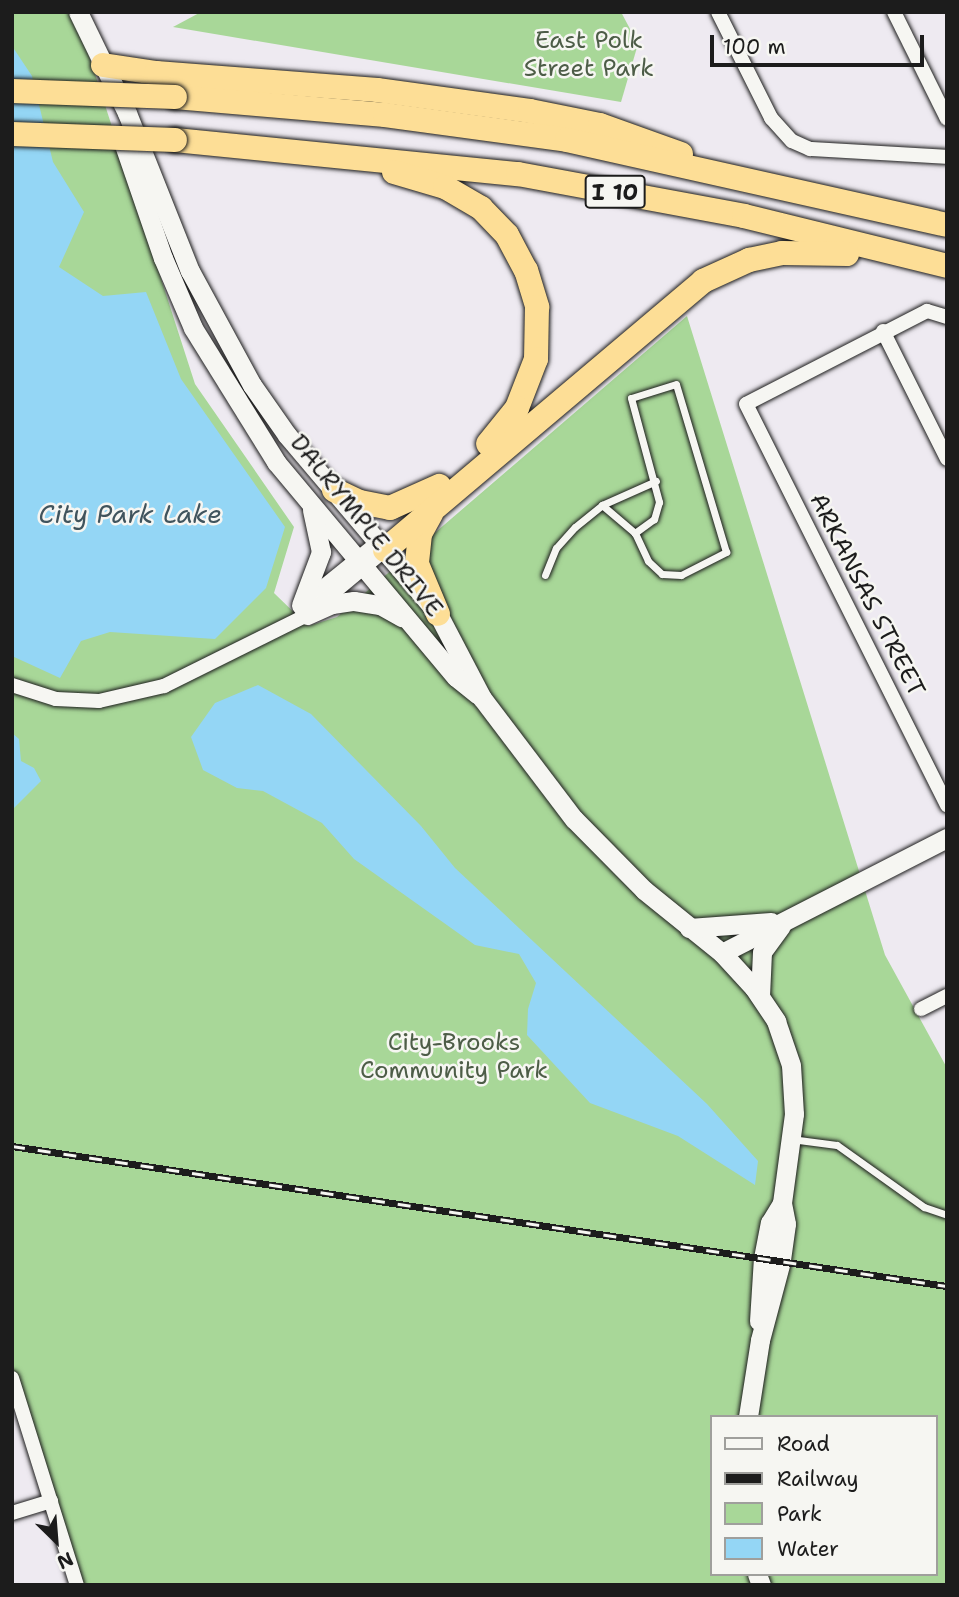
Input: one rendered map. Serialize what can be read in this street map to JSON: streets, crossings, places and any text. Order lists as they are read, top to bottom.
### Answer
{
  "streets": {
    "highway": ["I 10"],
    "street": ["DALRYMPLE DRIVE", "ARKANSAS STREET"]
  },
  "water": ["City Park Lake"],
  "parks": ["East Polk Street Park", "City-Brooks Community Park"],
  "legend": [
    "Road",
    "Railway",
    "Park",
    "Water"
  ],
  "scale_bar": "100 m",
  "north": "bottom right"
}
